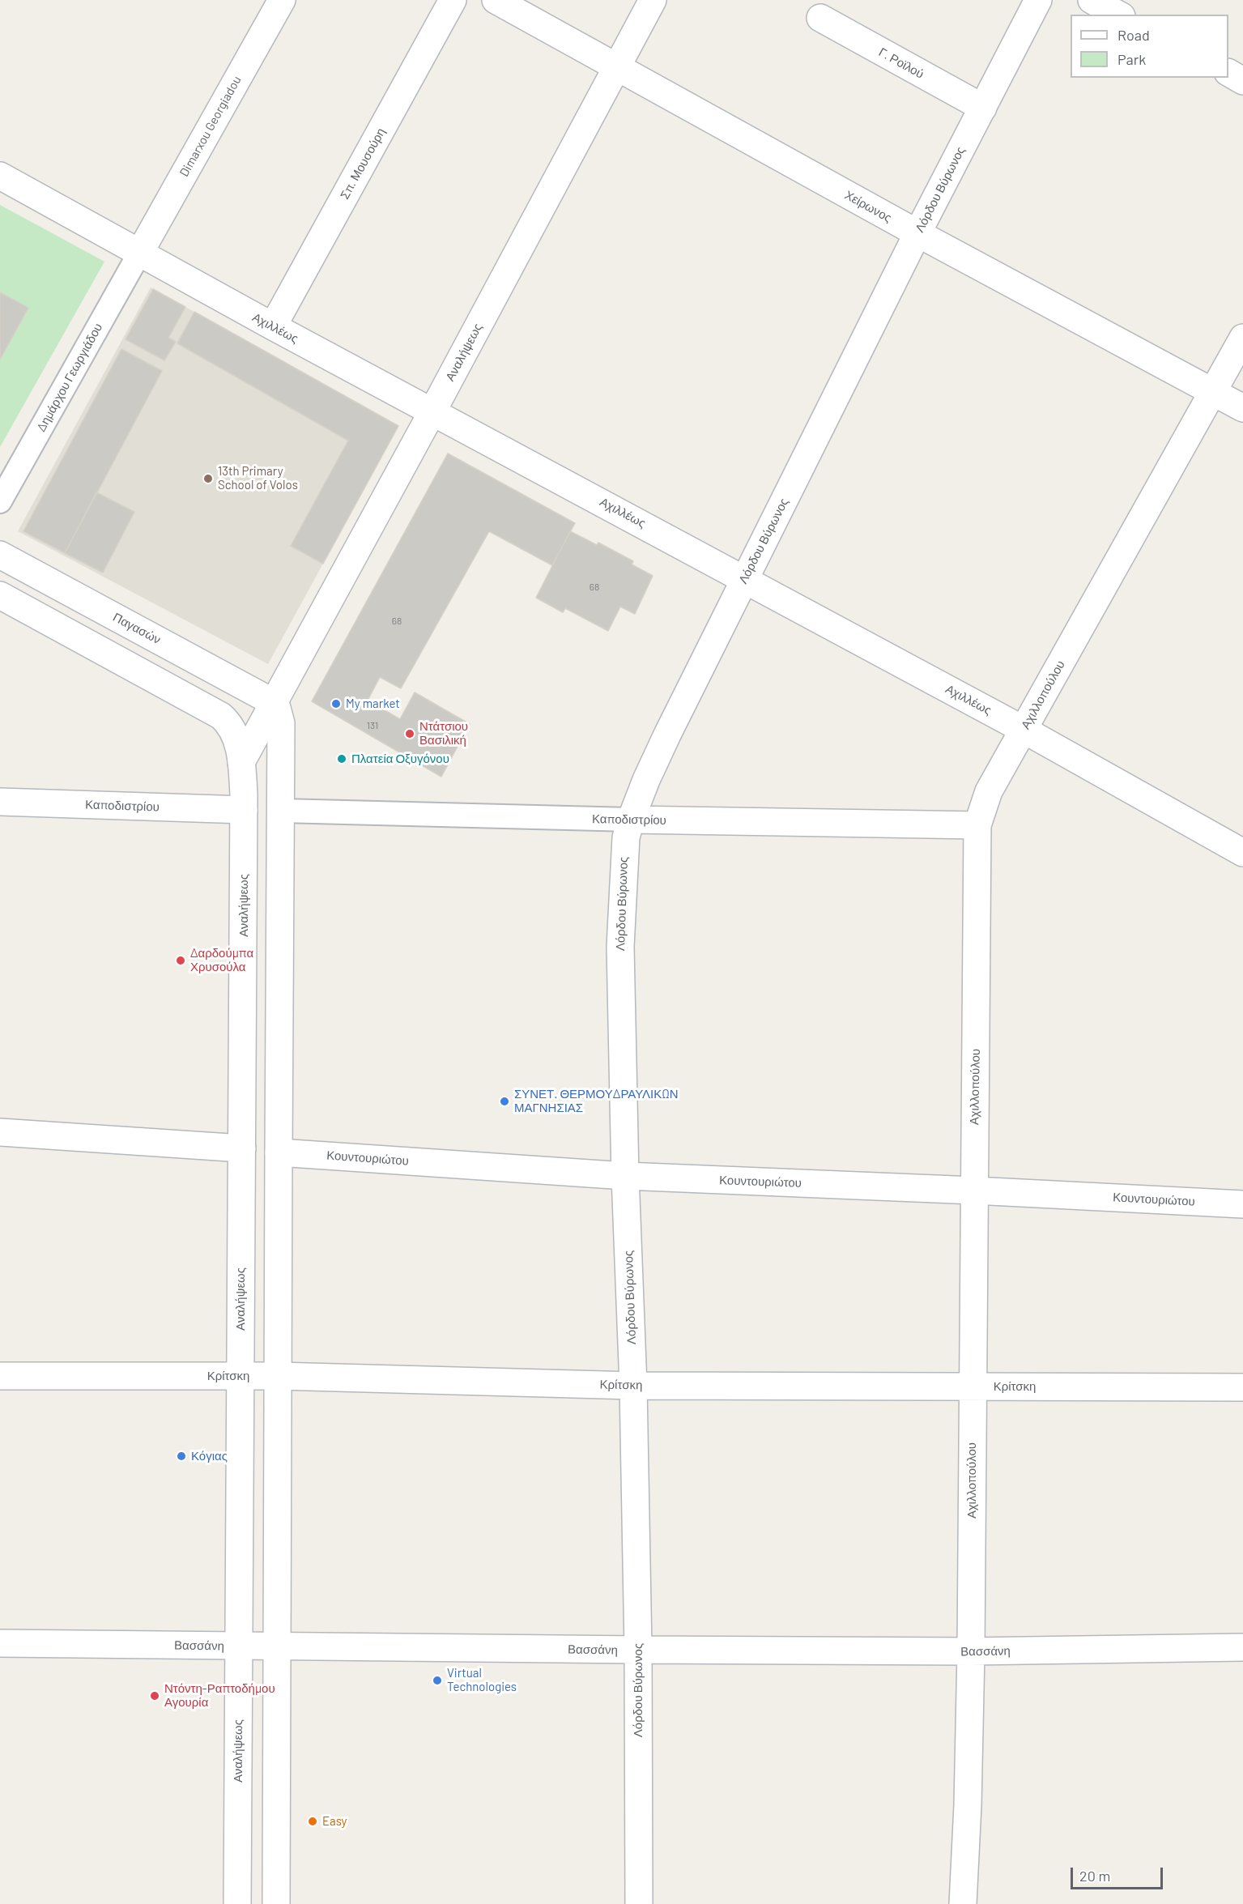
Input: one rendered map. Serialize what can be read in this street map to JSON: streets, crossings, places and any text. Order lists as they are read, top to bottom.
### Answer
{
  "streets": {
    "street": [
      "Γ. Ροϊλού",
      "Dimarxou Georgiadou",
      "Σπ. Μουσούρη",
      "Λόρδου Βύρωνος",
      "Χείρωνος",
      "Αχιλλέως",
      "Αναλήψεως",
      "Δημάρχου Γεωργιάδου",
      "Παγασών",
      "Αχιλλοπούλου",
      "Καποδιστρίου",
      "Κουντουριώτου",
      "Κρίτσκη",
      "Βασσάνη"
    ]
  },
  "crossings": [
    ["Γ. Ροϊλού", "Λόρδου Βύρωνος"],
    ["Dimarxou Georgiadou", "Αχιλλέως"],
    ["Dimarxou Georgiadou", "Δημάρχου Γεωργιάδου"],
    ["Σπ. Μουσούρη", "Αχιλλέως"],
    ["Λόρδου Βύρωνος", "Χείρωνος"],
    ["Λόρδου Βύρωνος", "Αχιλλέως"],
    ["Λόρδου Βύρωνος", "Καποδιστρίου"],
    ["Λόρδου Βύρωνος", "Κουντουριώτου"],
    ["Λόρδου Βύρωνος", "Κρίτσκη"],
    ["Λόρδου Βύρωνος", "Βασσάνη"],
    ["Χείρωνος", "Αναλήψεως"],
    ["Χείρωνος", "Αχιλλοπούλου"],
    ["Αχιλλέως", "Αναλήψεως"],
    ["Αχιλλέως", "Δημάρχου Γεωργιάδου"],
    ["Αχιλλέως", "Αχιλλοπούλου"],
    ["Αναλήψεως", "Παγασών"],
    ["Αναλήψεως", "Καποδιστρίου"],
    ["Αναλήψεως", "Κρίτσκη"],
    ["Αναλήψεως", "Βασσάνη"],
    ["Αχιλλοπούλου", "Καποδιστρίου"],
    ["Αχιλλοπούλου", "Κουντουριώτου"],
    ["Αχιλλοπούλου", "Κρίτσκη"],
    ["Αχιλλοπούλου", "Βασσάνη"]
  ],
  "places": [
    "13th Primary School of Volos",
    "My market",
    "Ντάτσιου Βασιλική",
    "Πλατεία Οξυγόνου",
    "Δαρδούμπα Χρυσούλα",
    "ΣΥΝΕΤ. ΘΕΡΜΟΥΔΡΑΥΛΙΚΩΝ ΜΑΓΝΗΣΙΑΣ",
    "Κόγιας",
    "Virtual Technologies",
    "Ντόντη-Ραπτοδήμου Αγουρία",
    "Easy"
  ],
  "house_numbers": ["68", "68", "131"],
  "legend": ["Road", "Park"],
  "scale_bar": "20 m"
}
